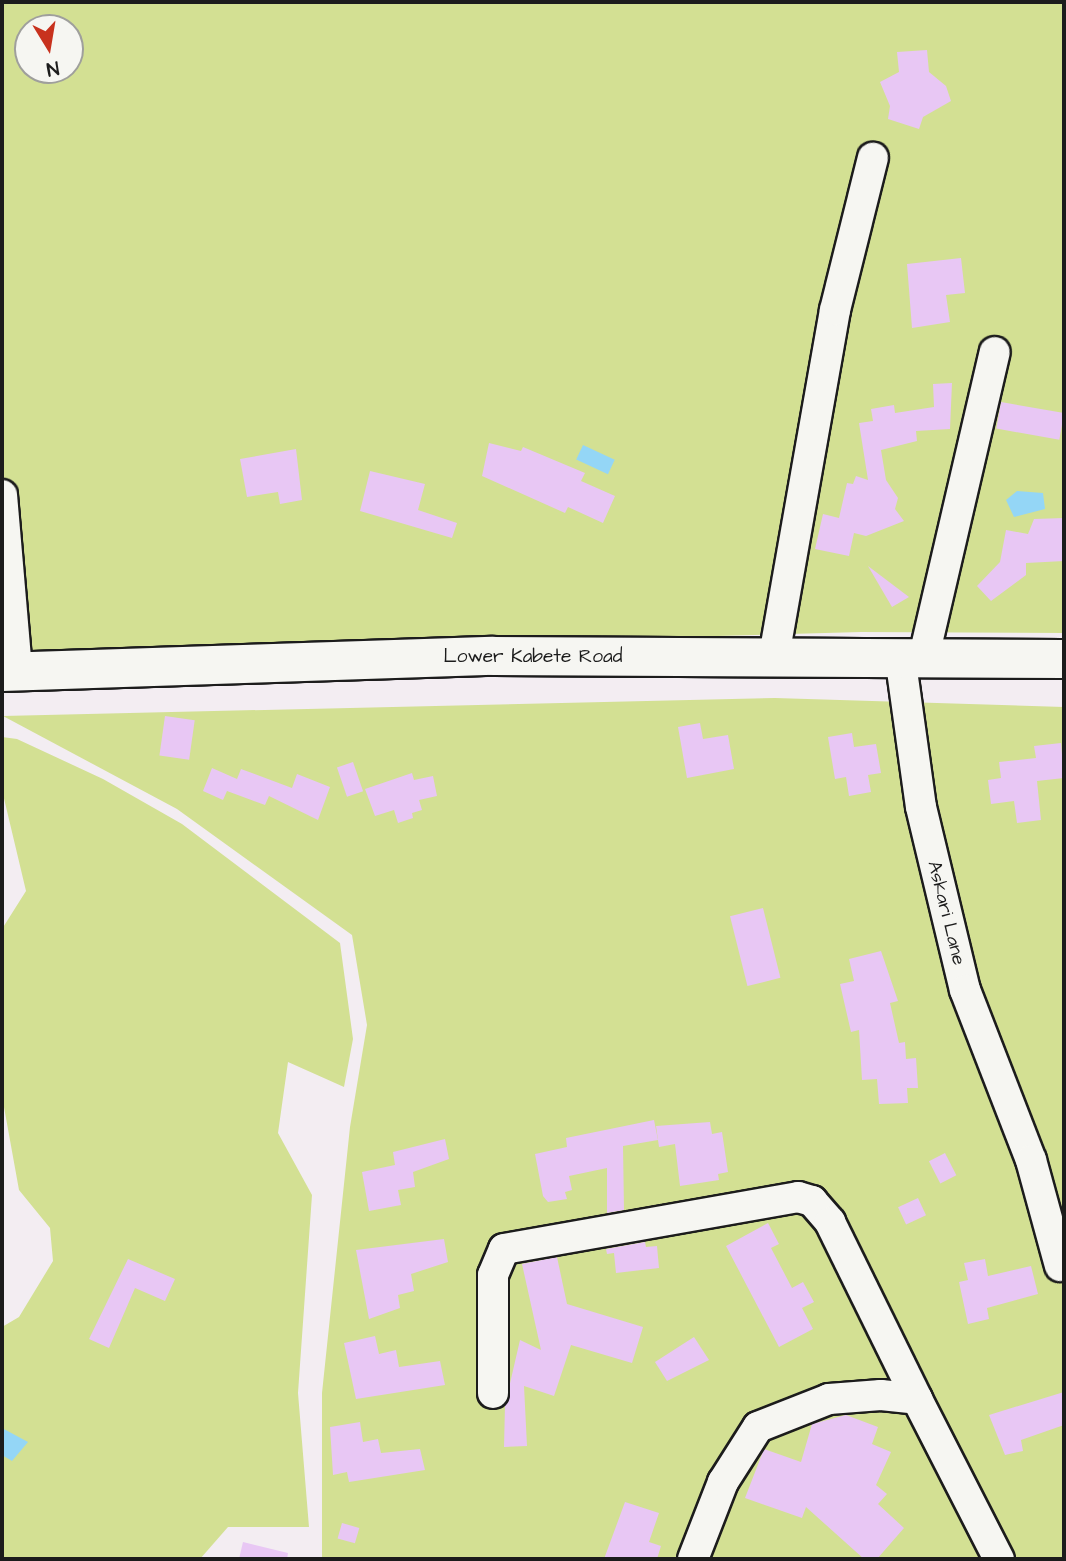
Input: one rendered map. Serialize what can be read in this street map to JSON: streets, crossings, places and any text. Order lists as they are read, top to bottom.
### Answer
{
  "streets": {
    "main road": ["Lower Kabete Road"],
    "street": ["Askari Lane"]
  },
  "crossings": [
    ["Lower Kabete Road", "Askari Lane"]
  ],
  "north": "bottom"
}
